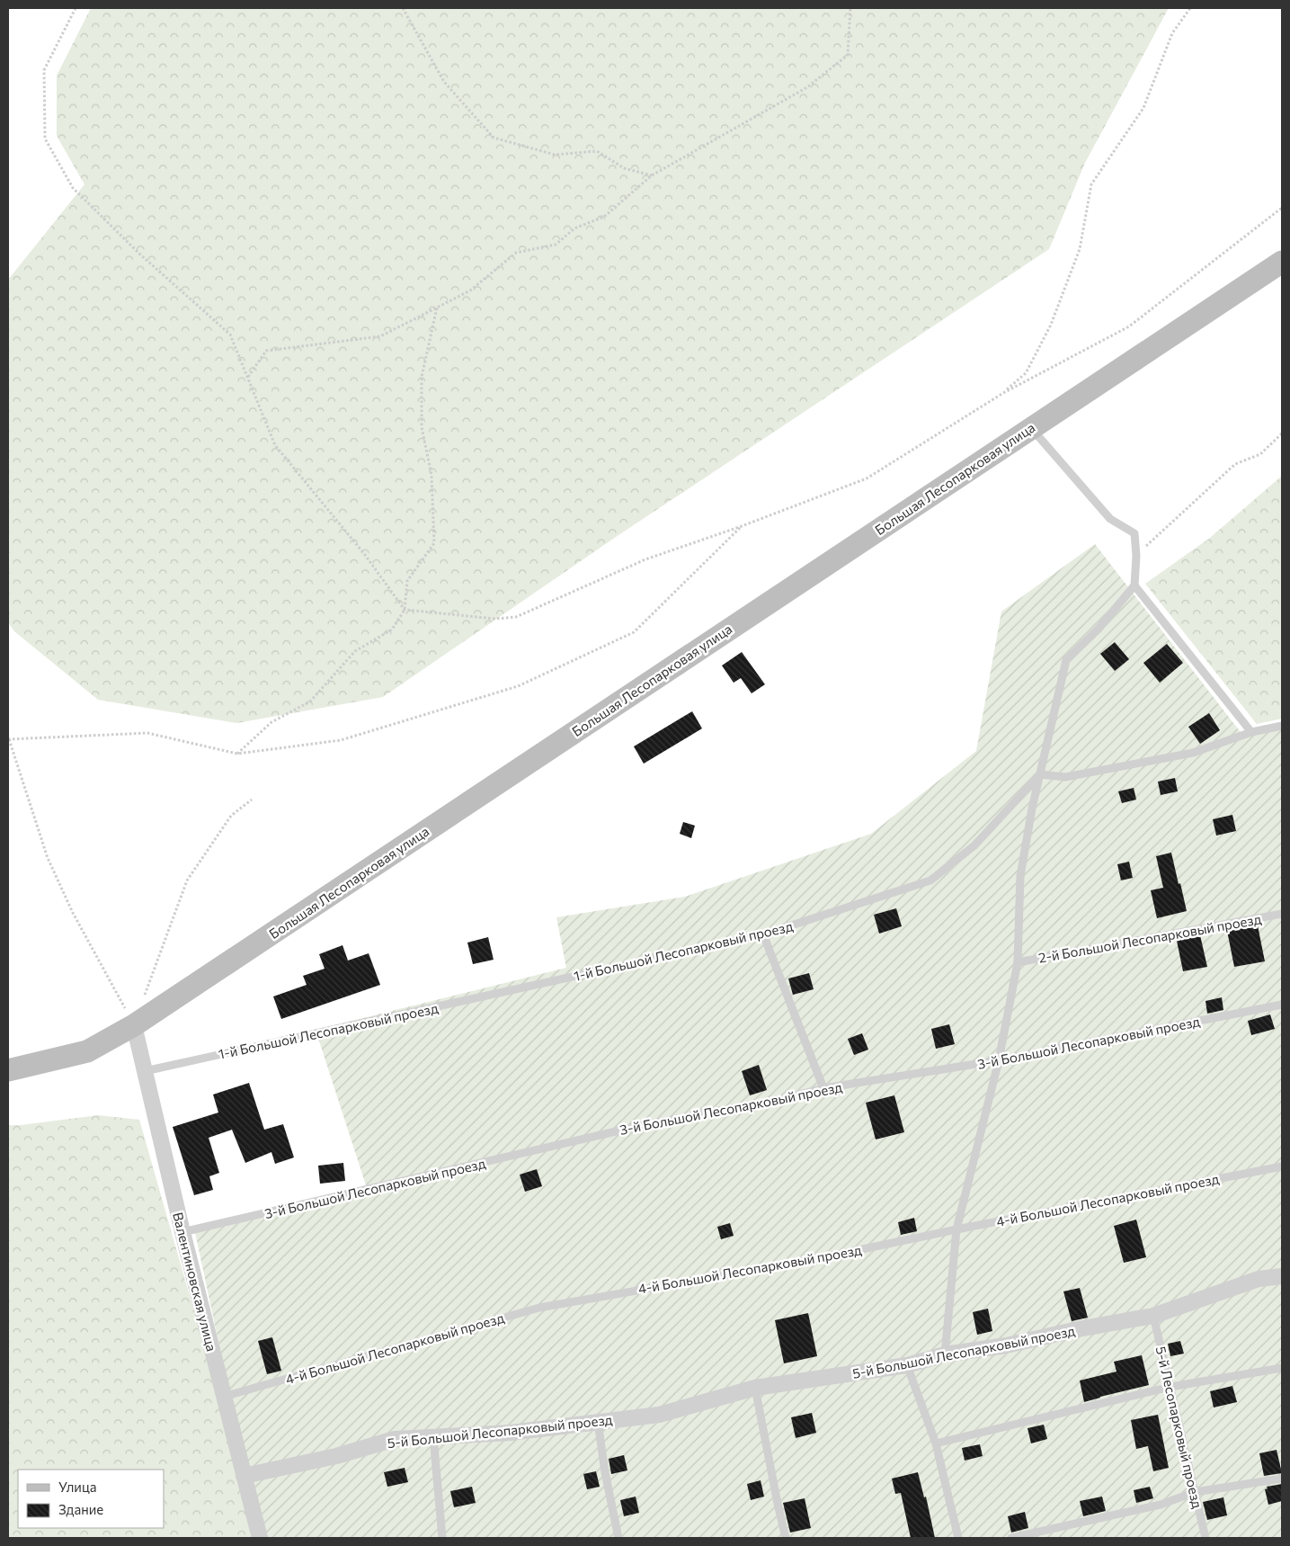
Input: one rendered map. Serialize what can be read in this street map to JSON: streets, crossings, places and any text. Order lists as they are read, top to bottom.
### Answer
{
  "streets": {
    "main road": ["Большая Лесопарковая улица"],
    "street": ["Валентиновская улица", "5-й Большой Лесопарковый проезд"],
    "lane": [
      "2-й Большой Лесопарковый проезд",
      "1-й Большой Лесопарковый проезд",
      "3-й Большой Лесопарковый проезд",
      "4-й Большой Лесопарковый проезд",
      "5-й Лесопарковый проезд"
    ]
  },
  "crossings": [
    ["Большая Лесопарковая улица", "Валентиновская улица"],
    ["1-й Большой Лесопарковый проезд", "Валентиновская улица"],
    ["3-й Большой Лесопарковый проезд", "Валентиновская улица"],
    ["4-й Большой Лесопарковый проезд", "Валентиновская улица"],
    ["Валентиновская улица", "5-й Большой Лесопарковый проезд"],
    ["5-й Большой Лесопарковый проезд", "5-й Лесопарковый проезд"]
  ],
  "legend": ["Улица", "Здание"]
}
